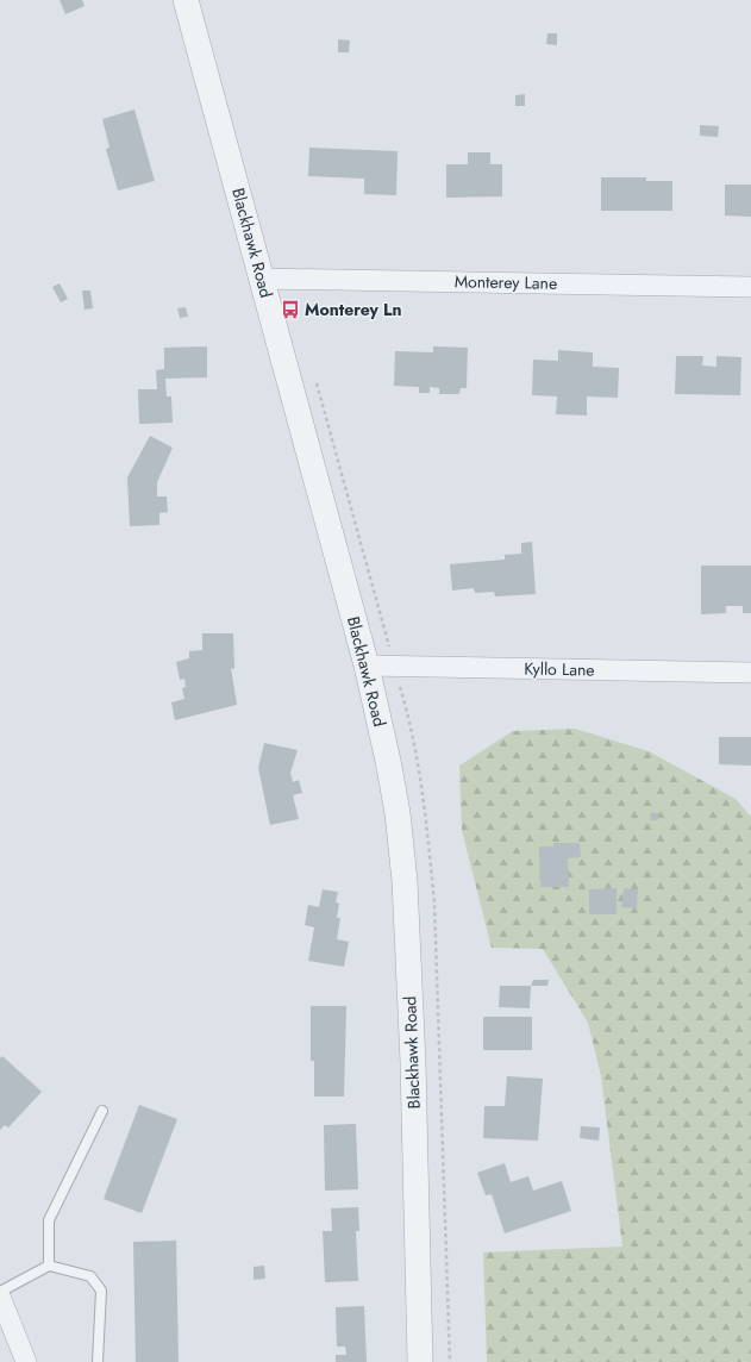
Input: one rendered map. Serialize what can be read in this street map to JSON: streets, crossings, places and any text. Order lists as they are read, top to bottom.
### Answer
{
  "streets": {
    "street": ["Blackhawk Road", "Monterey Lane", "Kyllo Lane"]
  },
  "crossings": [
    ["Blackhawk Road", "Monterey Lane"],
    ["Blackhawk Road", "Kyllo Lane"]
  ],
  "places": {
    "bus stop": ["Monterey Ln"]
  }
}
